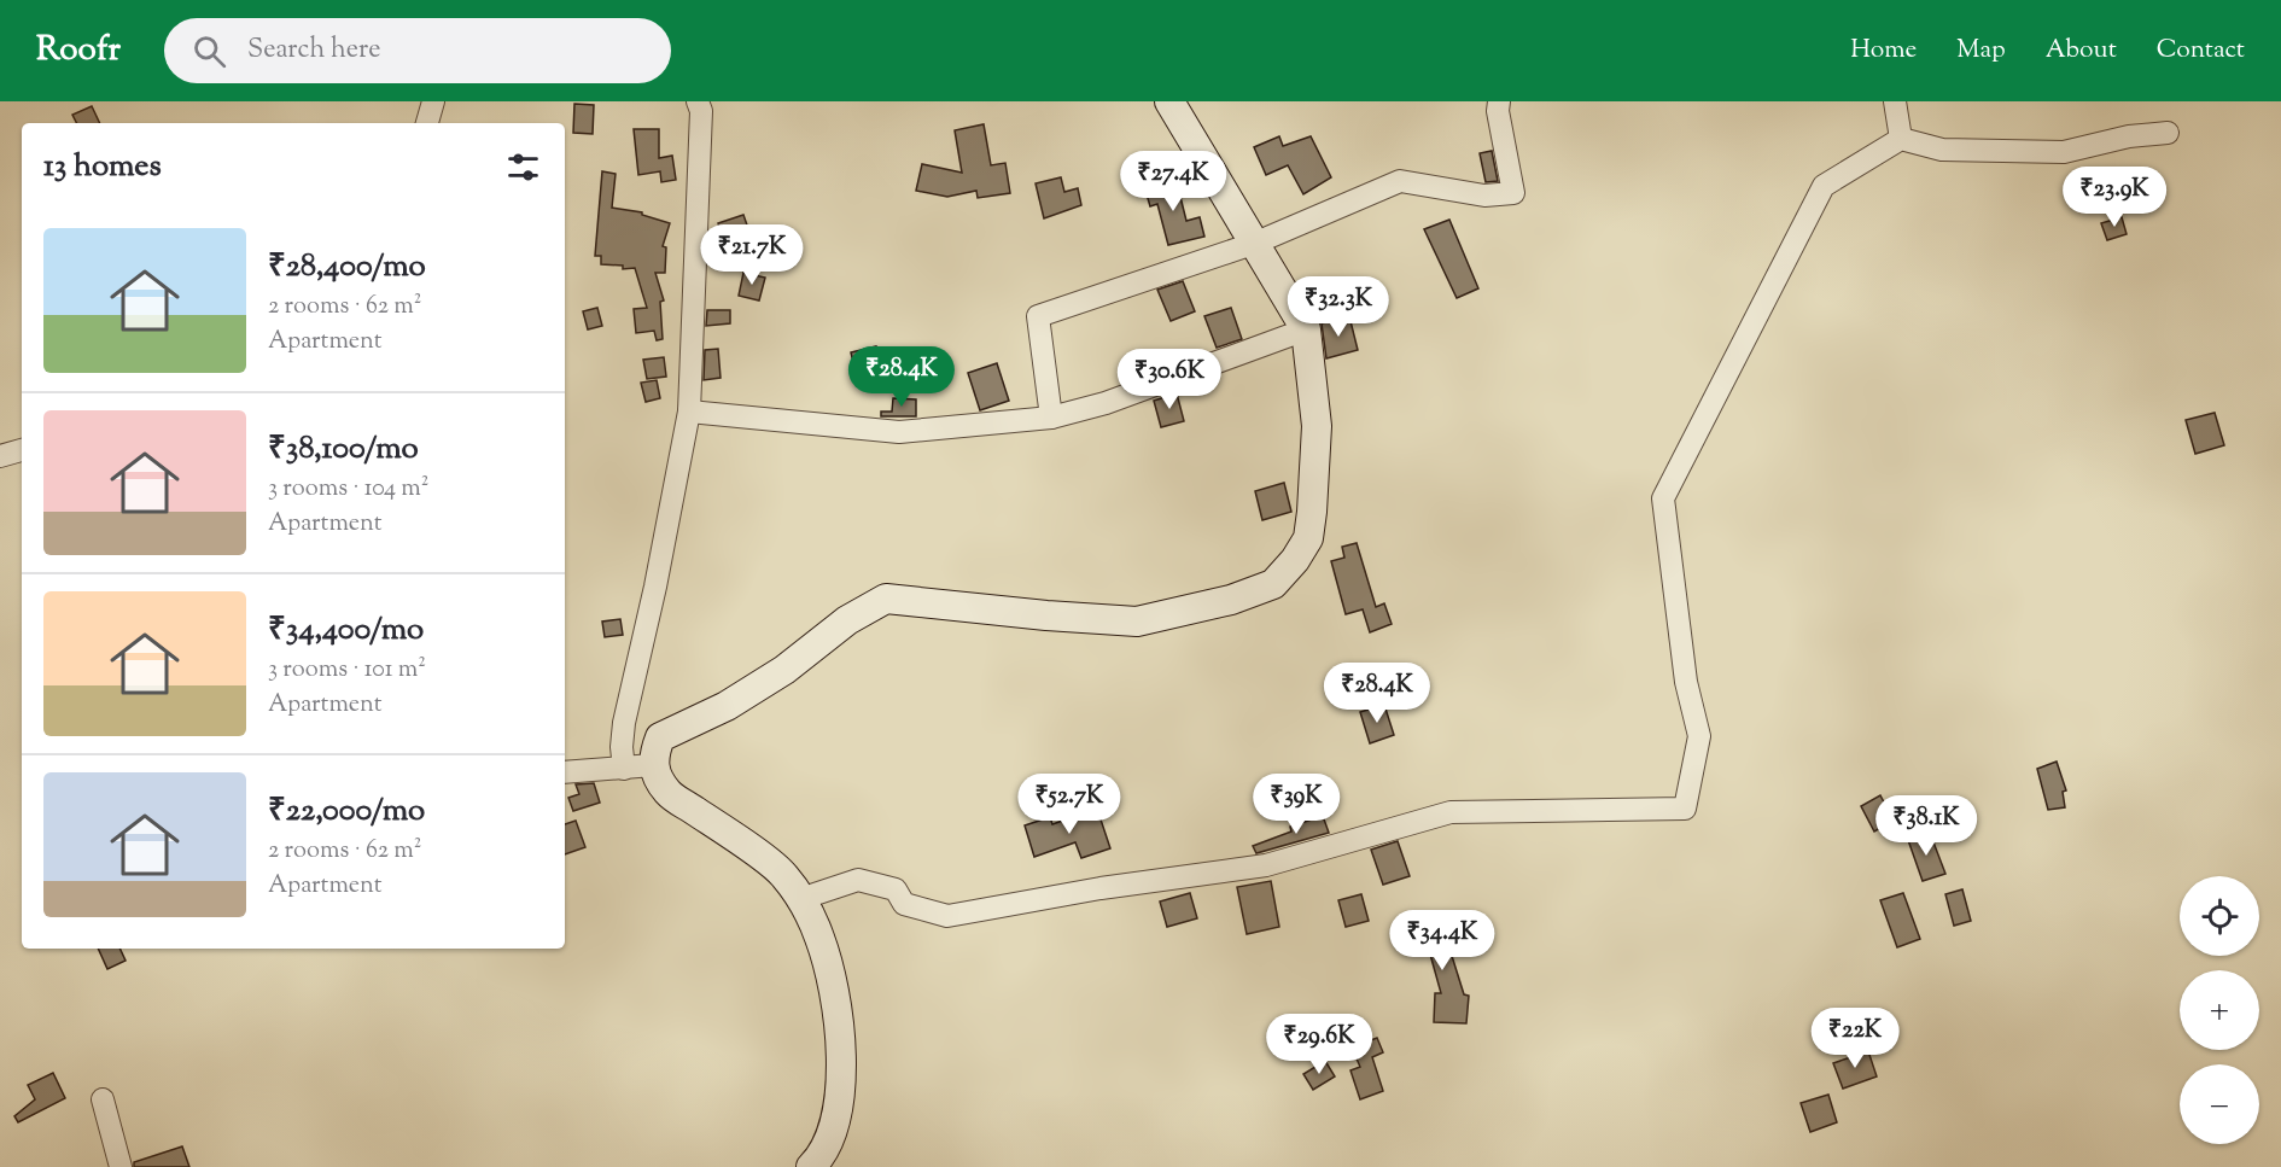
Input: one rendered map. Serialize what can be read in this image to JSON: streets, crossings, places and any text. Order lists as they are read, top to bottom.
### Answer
{
  "page": {
    "header": "Roofr",
    "search": "Search here",
    "nav": [
      "Home",
      "Map",
      "About",
      "Contact"
    ],
    "heading": "13 homes",
    "price": [
      "₹27.4K",
      "₹23.9K",
      "₹21.7K",
      "₹32.3K",
      "₹28.4K",
      "₹30.6K",
      "₹28.4K",
      "₹52.7K",
      "₹39K",
      "₹38.1K",
      "₹34.4K",
      "₹22K",
      "₹29.6K"
    ],
    "list": [
      {
        "name": "₹28,400/mo",
        "note": "2 rooms · 62 m² · Apartment"
      },
      {
        "name": "₹38,100/mo",
        "note": "3 rooms · 104 m² · Apartment"
      },
      {
        "name": "₹34,400/mo",
        "note": "3 rooms · 101 m² · Apartment"
      },
      {
        "name": "₹22,000/mo",
        "note": "2 rooms · 62 m² · Apartment"
      }
    ],
    "map_buttons": ["+", "−"]
  }
}
